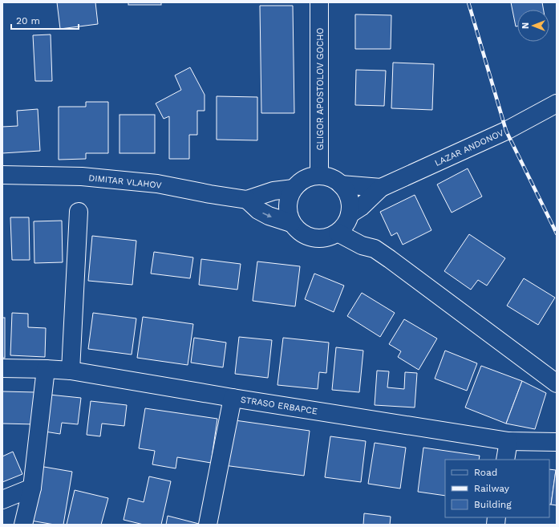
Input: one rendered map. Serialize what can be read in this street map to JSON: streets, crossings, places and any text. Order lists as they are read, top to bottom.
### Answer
{
  "streets": {
    "street": [
      "GLIGOR APOSTOLOV GOCHO",
      "LAZAR ANDONOV",
      "DIMITAR VLAHOV",
      "STRASO ERBAPCE"
    ]
  },
  "crossings": [
    ["GLIGOR APOSTOLOV GOCHO", "LAZAR ANDONOV"],
    ["GLIGOR APOSTOLOV GOCHO", "DIMITAR VLAHOV"],
    ["LAZAR ANDONOV", "DIMITAR VLAHOV"]
  ],
  "legend": ["Road", "Railway", "Building"],
  "scale_bar": "20 m",
  "north": "left"
}
